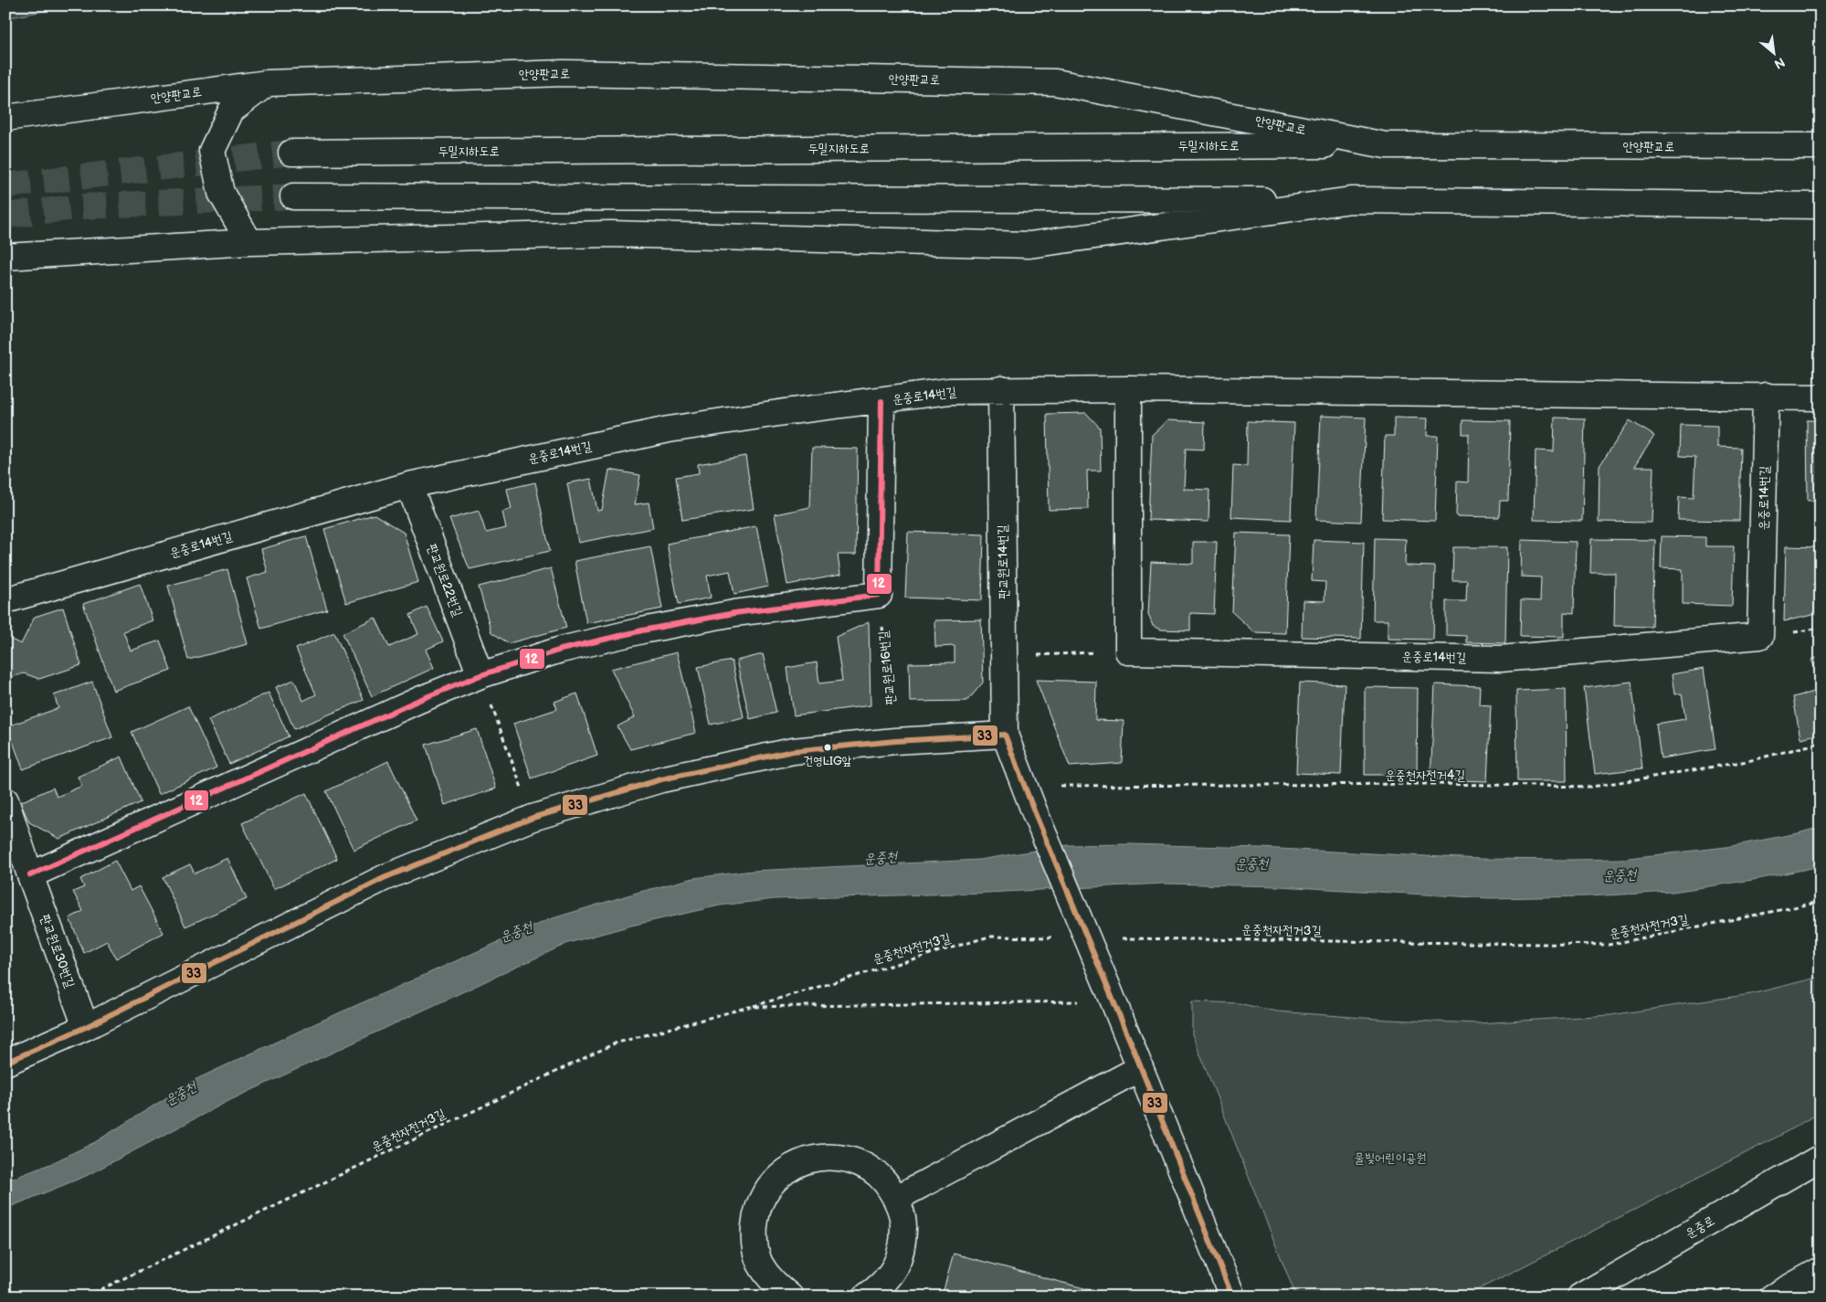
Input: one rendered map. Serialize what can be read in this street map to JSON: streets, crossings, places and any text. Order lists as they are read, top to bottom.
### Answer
{
  "streets": {
    "street": [
      "안양판교로",
      "두밀지하도로",
      "운중로14번길",
      "판교원로14번길",
      "판교원로22번길",
      "판교원로30번길",
      "운중로"
    ],
    "path": ["판교원로16번길", "운중천자전거4길", "운중천자전거3길"]
  },
  "crossings": [
    ["안양판교로", "두밀지하도로"],
    ["운중로14번길", "판교원로14번길"],
    ["운중로14번길", "판교원로22번길"]
  ],
  "water": ["운중천"],
  "parks": ["물빛어린이공원"],
  "places": ["건영LIG앞"],
  "lines": ["transit line 12", "transit line 33"],
  "north": "bottom right"
}
